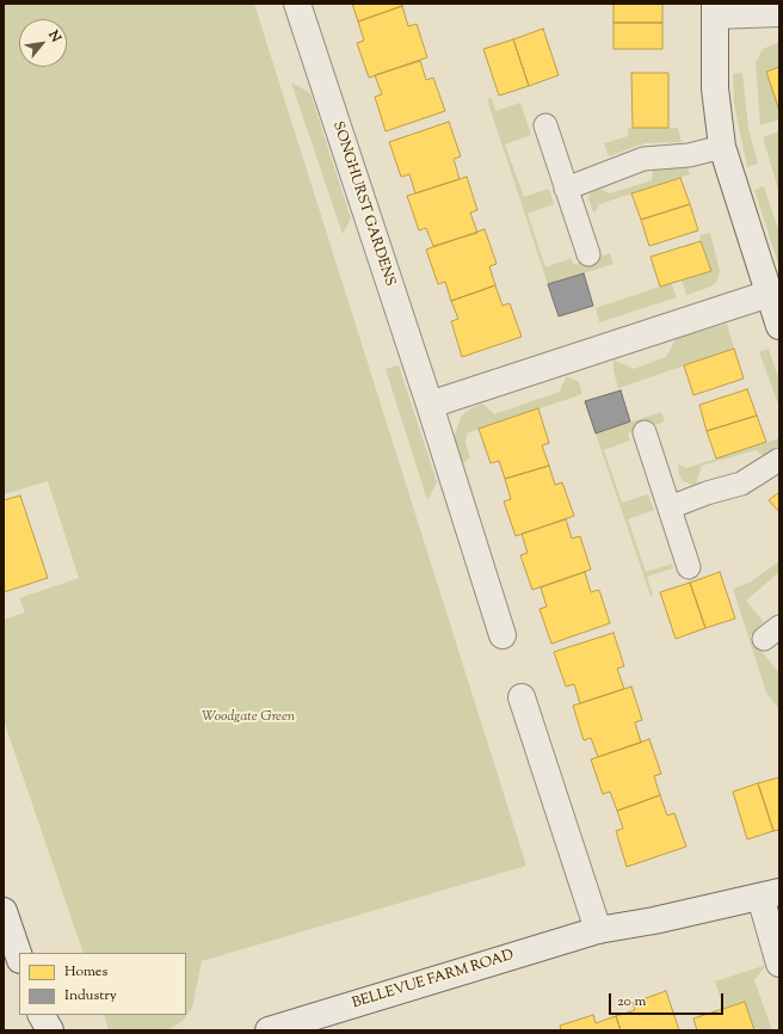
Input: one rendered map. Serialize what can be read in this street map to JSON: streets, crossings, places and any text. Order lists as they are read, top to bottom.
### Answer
{
  "streets": {
    "street": ["SONGHURST GARDENS", "BELLEVUE FARM ROAD"]
  },
  "parks": ["Woodgate Green"],
  "legend": ["Homes", "Industry"],
  "scale_bar": "20 m",
  "north": "top right"
}
